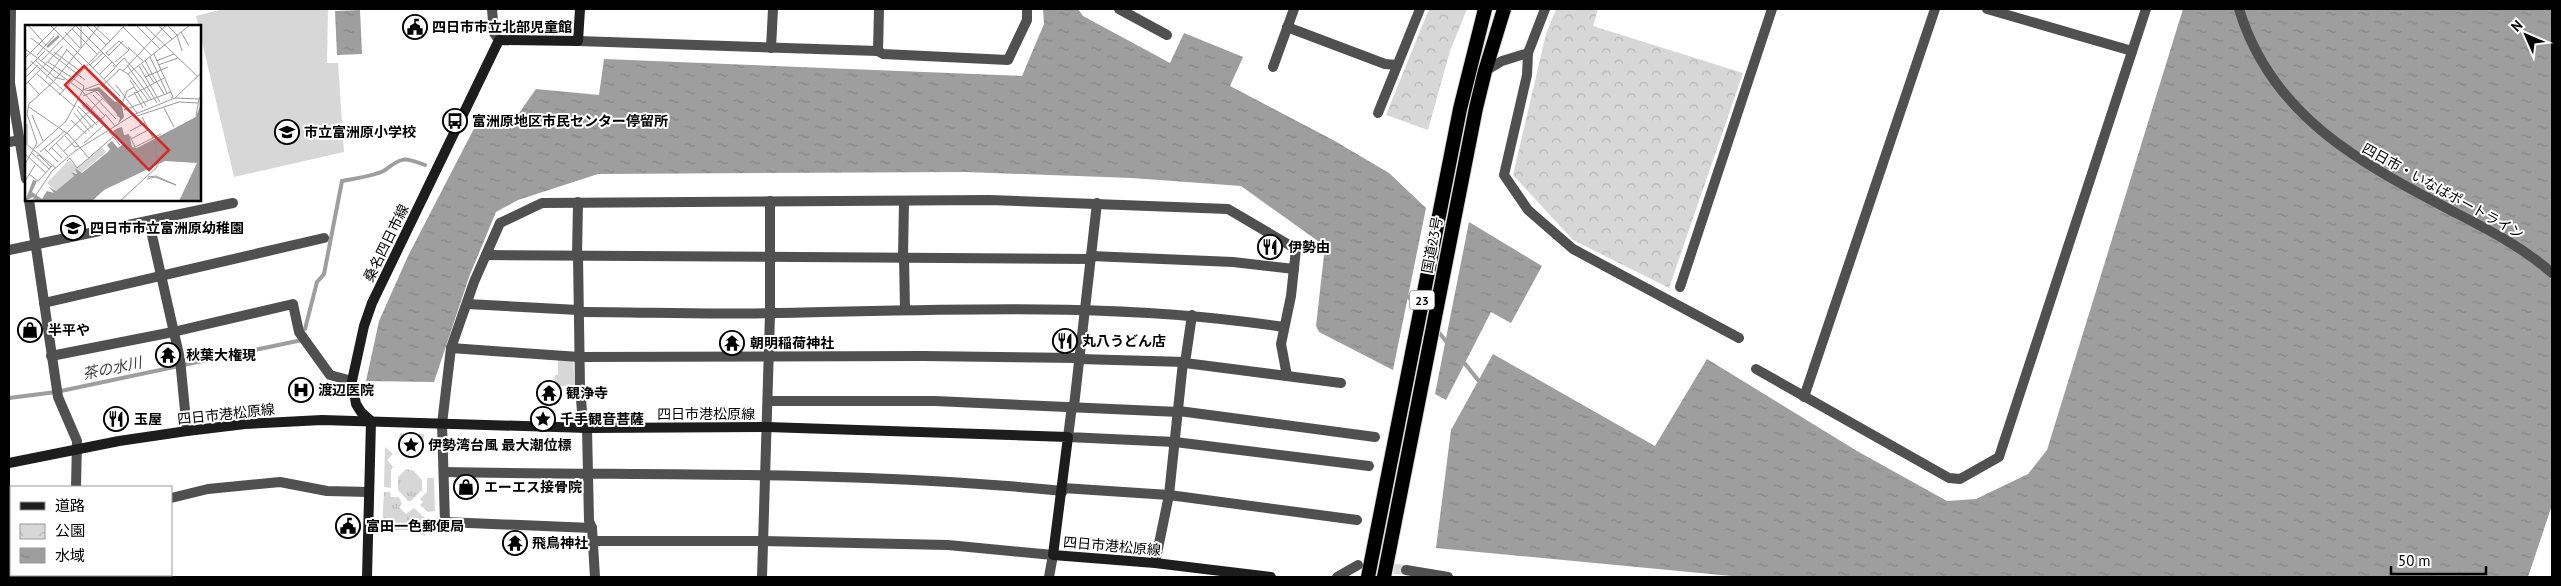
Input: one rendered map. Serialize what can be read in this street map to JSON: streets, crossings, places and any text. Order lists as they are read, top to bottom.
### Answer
{
  "streets": {
    "highway": ["国道23号", "23"],
    "main road": ["桑名四日市線", "四日市港松原線"],
    "street": ["四日市・いなばポートライン"]
  },
  "crossings": [
    ["桑名四日市線", "四日市港松原線"]
  ],
  "water": ["茶の水川"],
  "places": {
    "public building": ["四日市市立北部児童館", "富田一色郵便局"],
    "bus stop": ["富洲原地区市民センター停留所"],
    "school or university": ["市立富洲原小学校", "四日市市立富洲原幼稚園"],
    "restaurant": ["伊勢由", "丸八うどん店", "玉屋"],
    "shop": ["半平や", "エーエス接骨院"],
    "temple": [
      "朝明稲荷神社",
      "秋葉大権現",
      "観浄寺",
      "飛鳥神社"
    ],
    "hospital": ["渡辺医院"],
    "place": ["千手観音菩薩", "伊勢湾台風 最大潮位標"]
  },
  "legend": ["道路", "公園", "水域"],
  "scale_bar": "50 m",
  "north": "top left"
}
